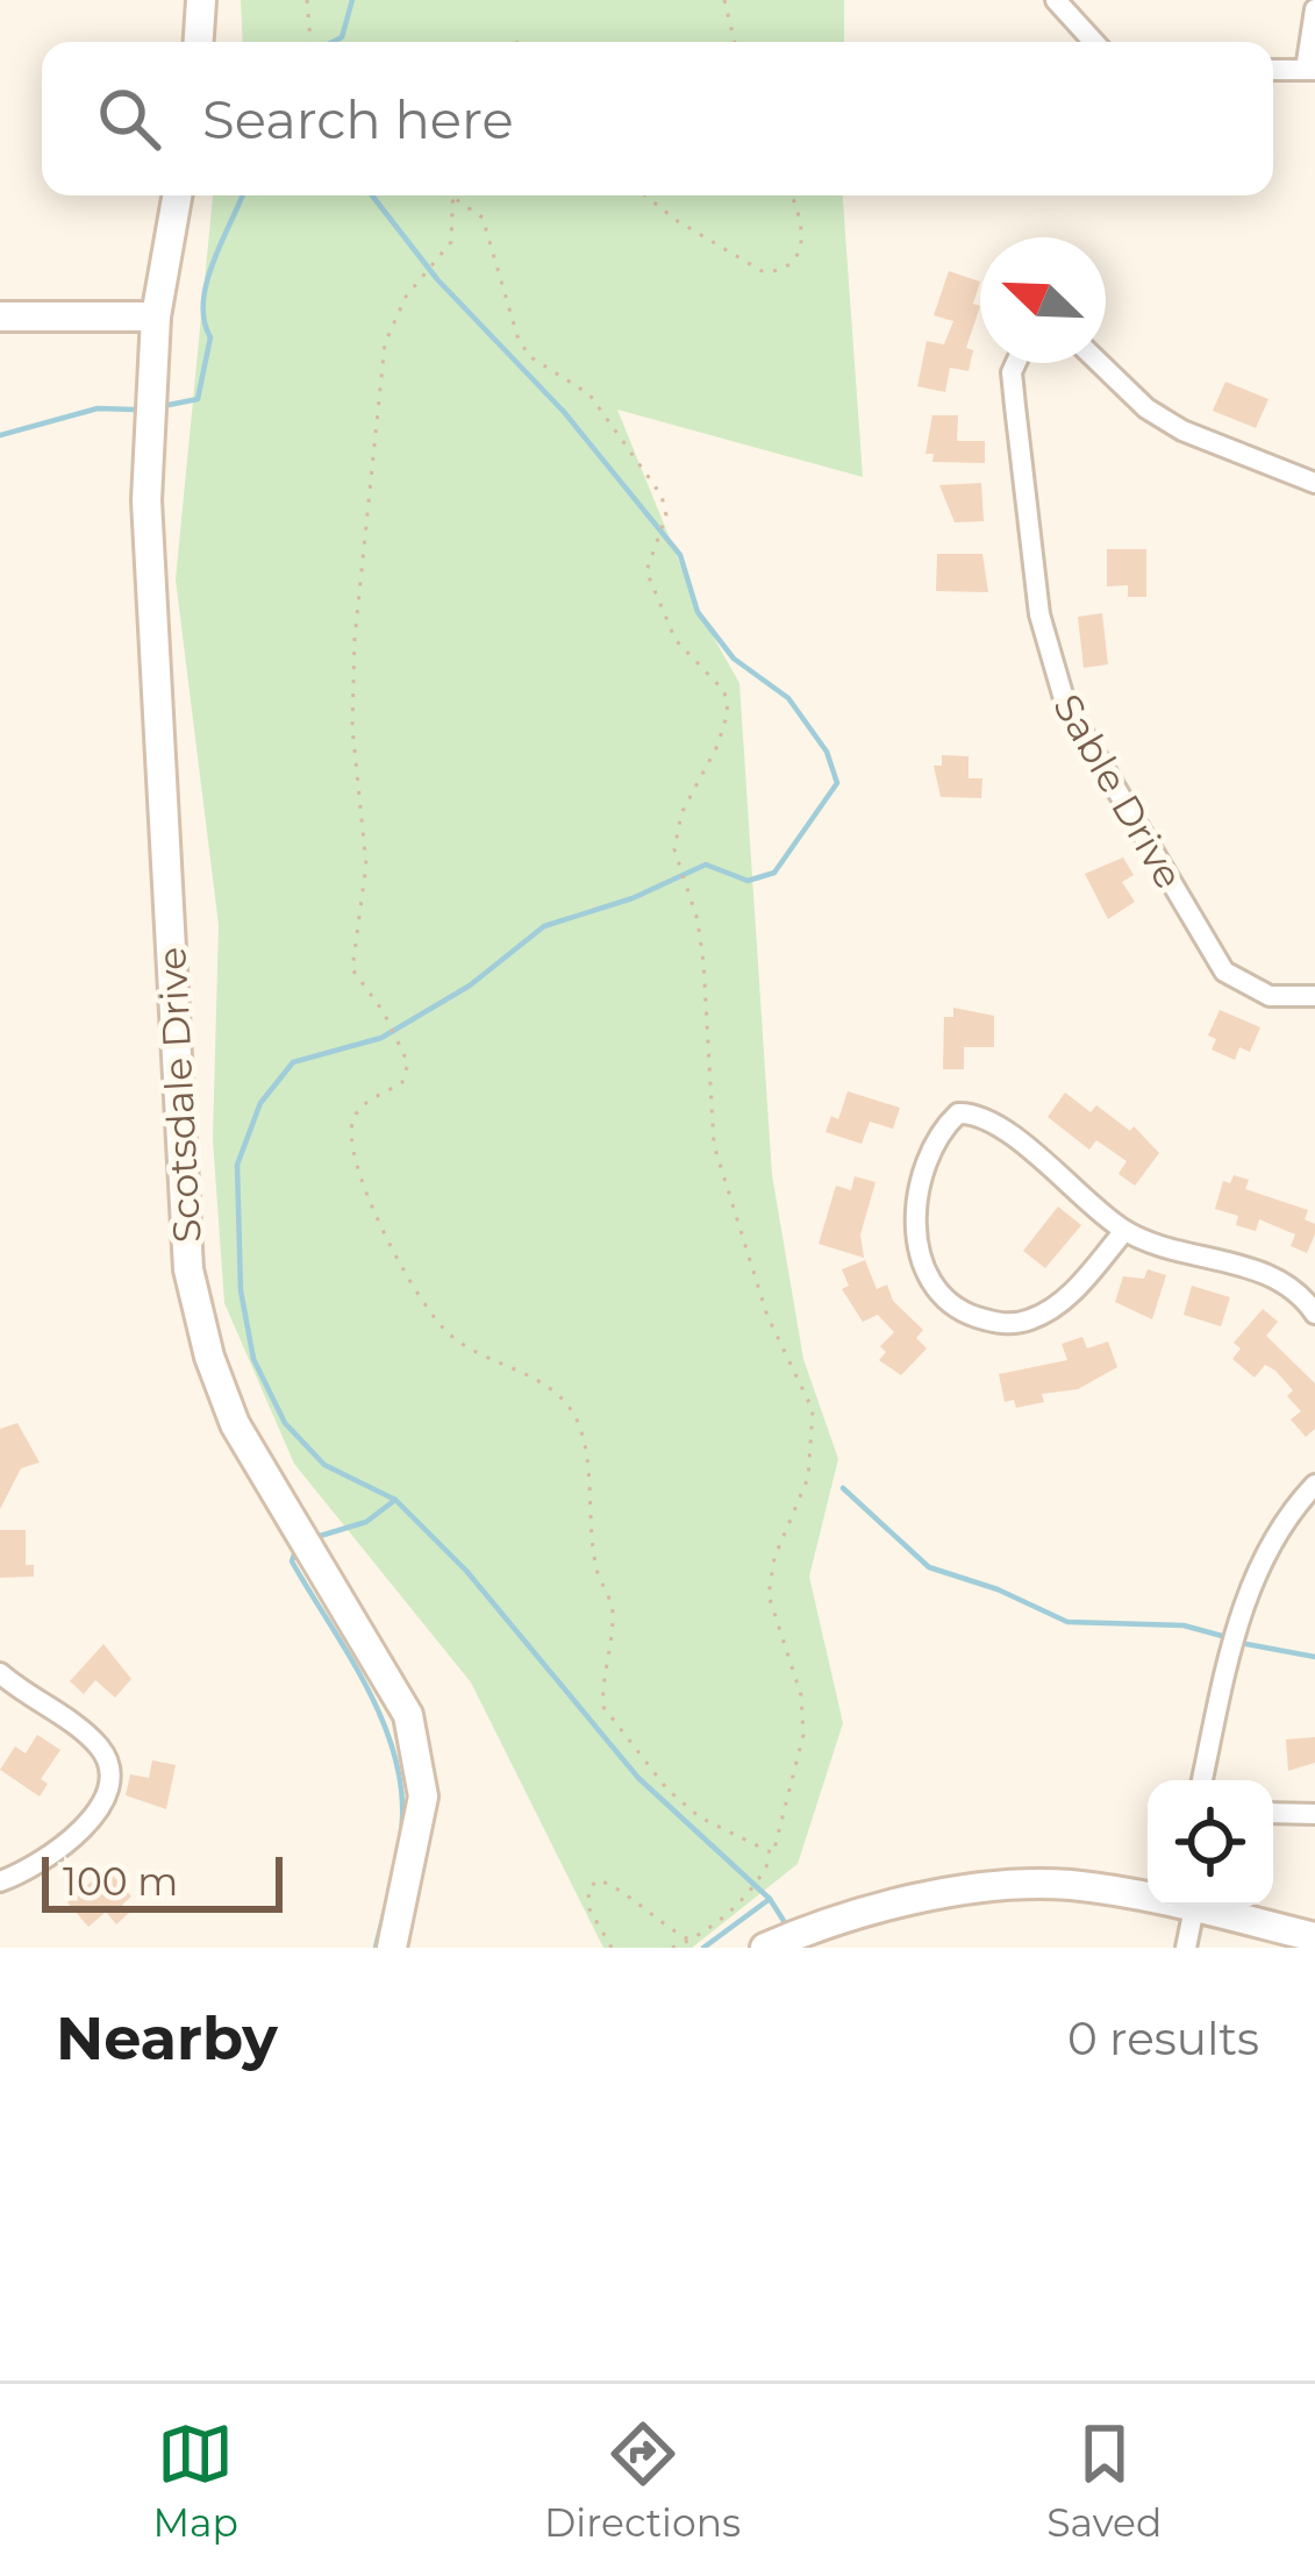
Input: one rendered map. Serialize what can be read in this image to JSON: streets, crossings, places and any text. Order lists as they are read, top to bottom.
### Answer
{
  "streets": {
    "street": ["Sable Drive", "Scotsdale Drive"]
  },
  "scale_bar": "100 m",
  "north": "top left",
  "page": {
    "search": "Search here",
    "scale": "100 m",
    "heading": ["Nearby", "0 results"],
    "nav": ["Map", "Directions", "Saved"]
  }
}
